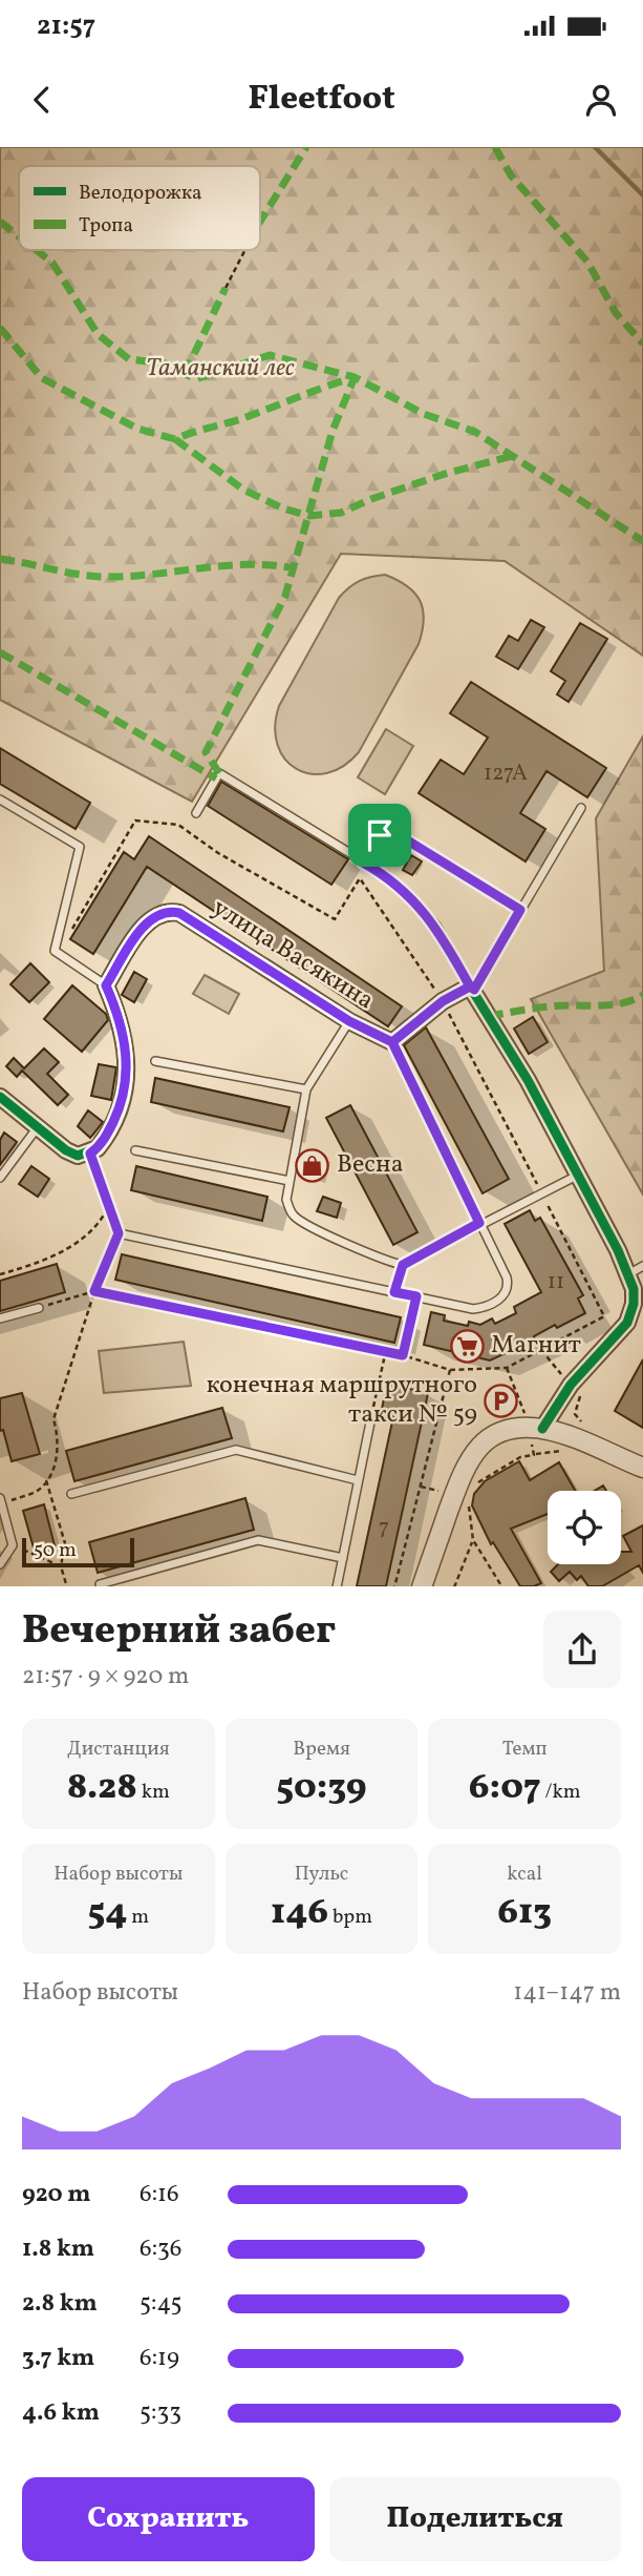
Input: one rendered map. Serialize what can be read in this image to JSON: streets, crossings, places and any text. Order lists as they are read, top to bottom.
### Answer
{
  "streets": {
    "street": ["улица Васякина"]
  },
  "parks": ["Таманский лес"],
  "places": {
    "shop": ["Весна"],
    "supermarket": ["Магнит"],
    "parking": ["конечная маршрутного такси № 59"]
  },
  "house_numbers": ["127А", "11", "7"],
  "legend": ["Велодорожка", "Тропа"],
  "scale_bar": "50 m",
  "page": {
    "status": "21:57",
    "header": "Fleetfoot",
    "scale": "50 m",
    "heading": ["Вечерний забег", "21:57 · 9 × 920 m"],
    "stats": [
      ["Дистанция", "8.28 km"],
      ["Время", "50:39"],
      ["Темп", "6:07 /km"],
      ["Набор высоты", "54 m"],
      ["Пульс", "146 bpm"],
      ["kcal", "613"]
    ],
    "chart": ["Набор высоты", "141–147 m"],
    "list": [
      {
        "name": "920 m",
        "note": "6:16"
      },
      {
        "name": "1.8 km",
        "note": "6:36"
      },
      {
        "name": "2.8 km",
        "note": "5:45"
      },
      {
        "name": "3.7 km",
        "note": "6:19"
      },
      {
        "name": "4.6 km",
        "note": "5:33"
      }
    ],
    "buttons": ["Сохранить", "Поделиться"]
  }
}
